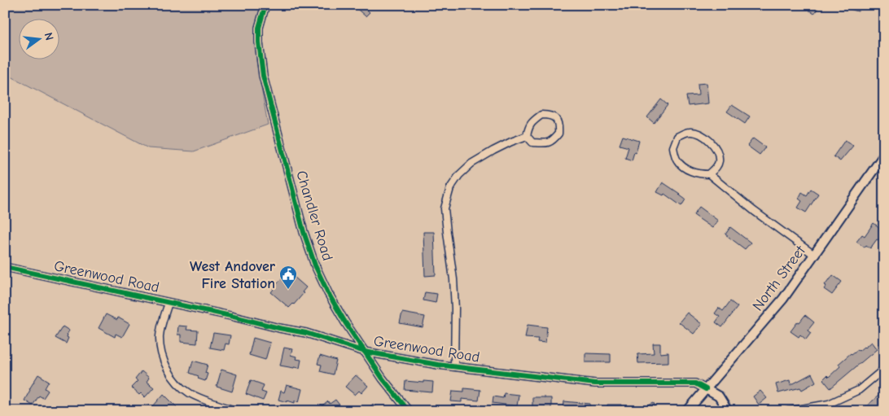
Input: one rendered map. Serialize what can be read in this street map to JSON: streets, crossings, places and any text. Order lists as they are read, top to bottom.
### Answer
{
  "streets": {
    "main road": ["North Street"],
    "street": ["Chandler Road", "Greenwood Road"]
  },
  "crossings": [
    ["Chandler Road", "Greenwood Road"],
    ["Greenwood Road", "North Street"]
  ],
  "places": {
    "public building": ["West Andover Fire Station"]
  },
  "north": "right"
}
